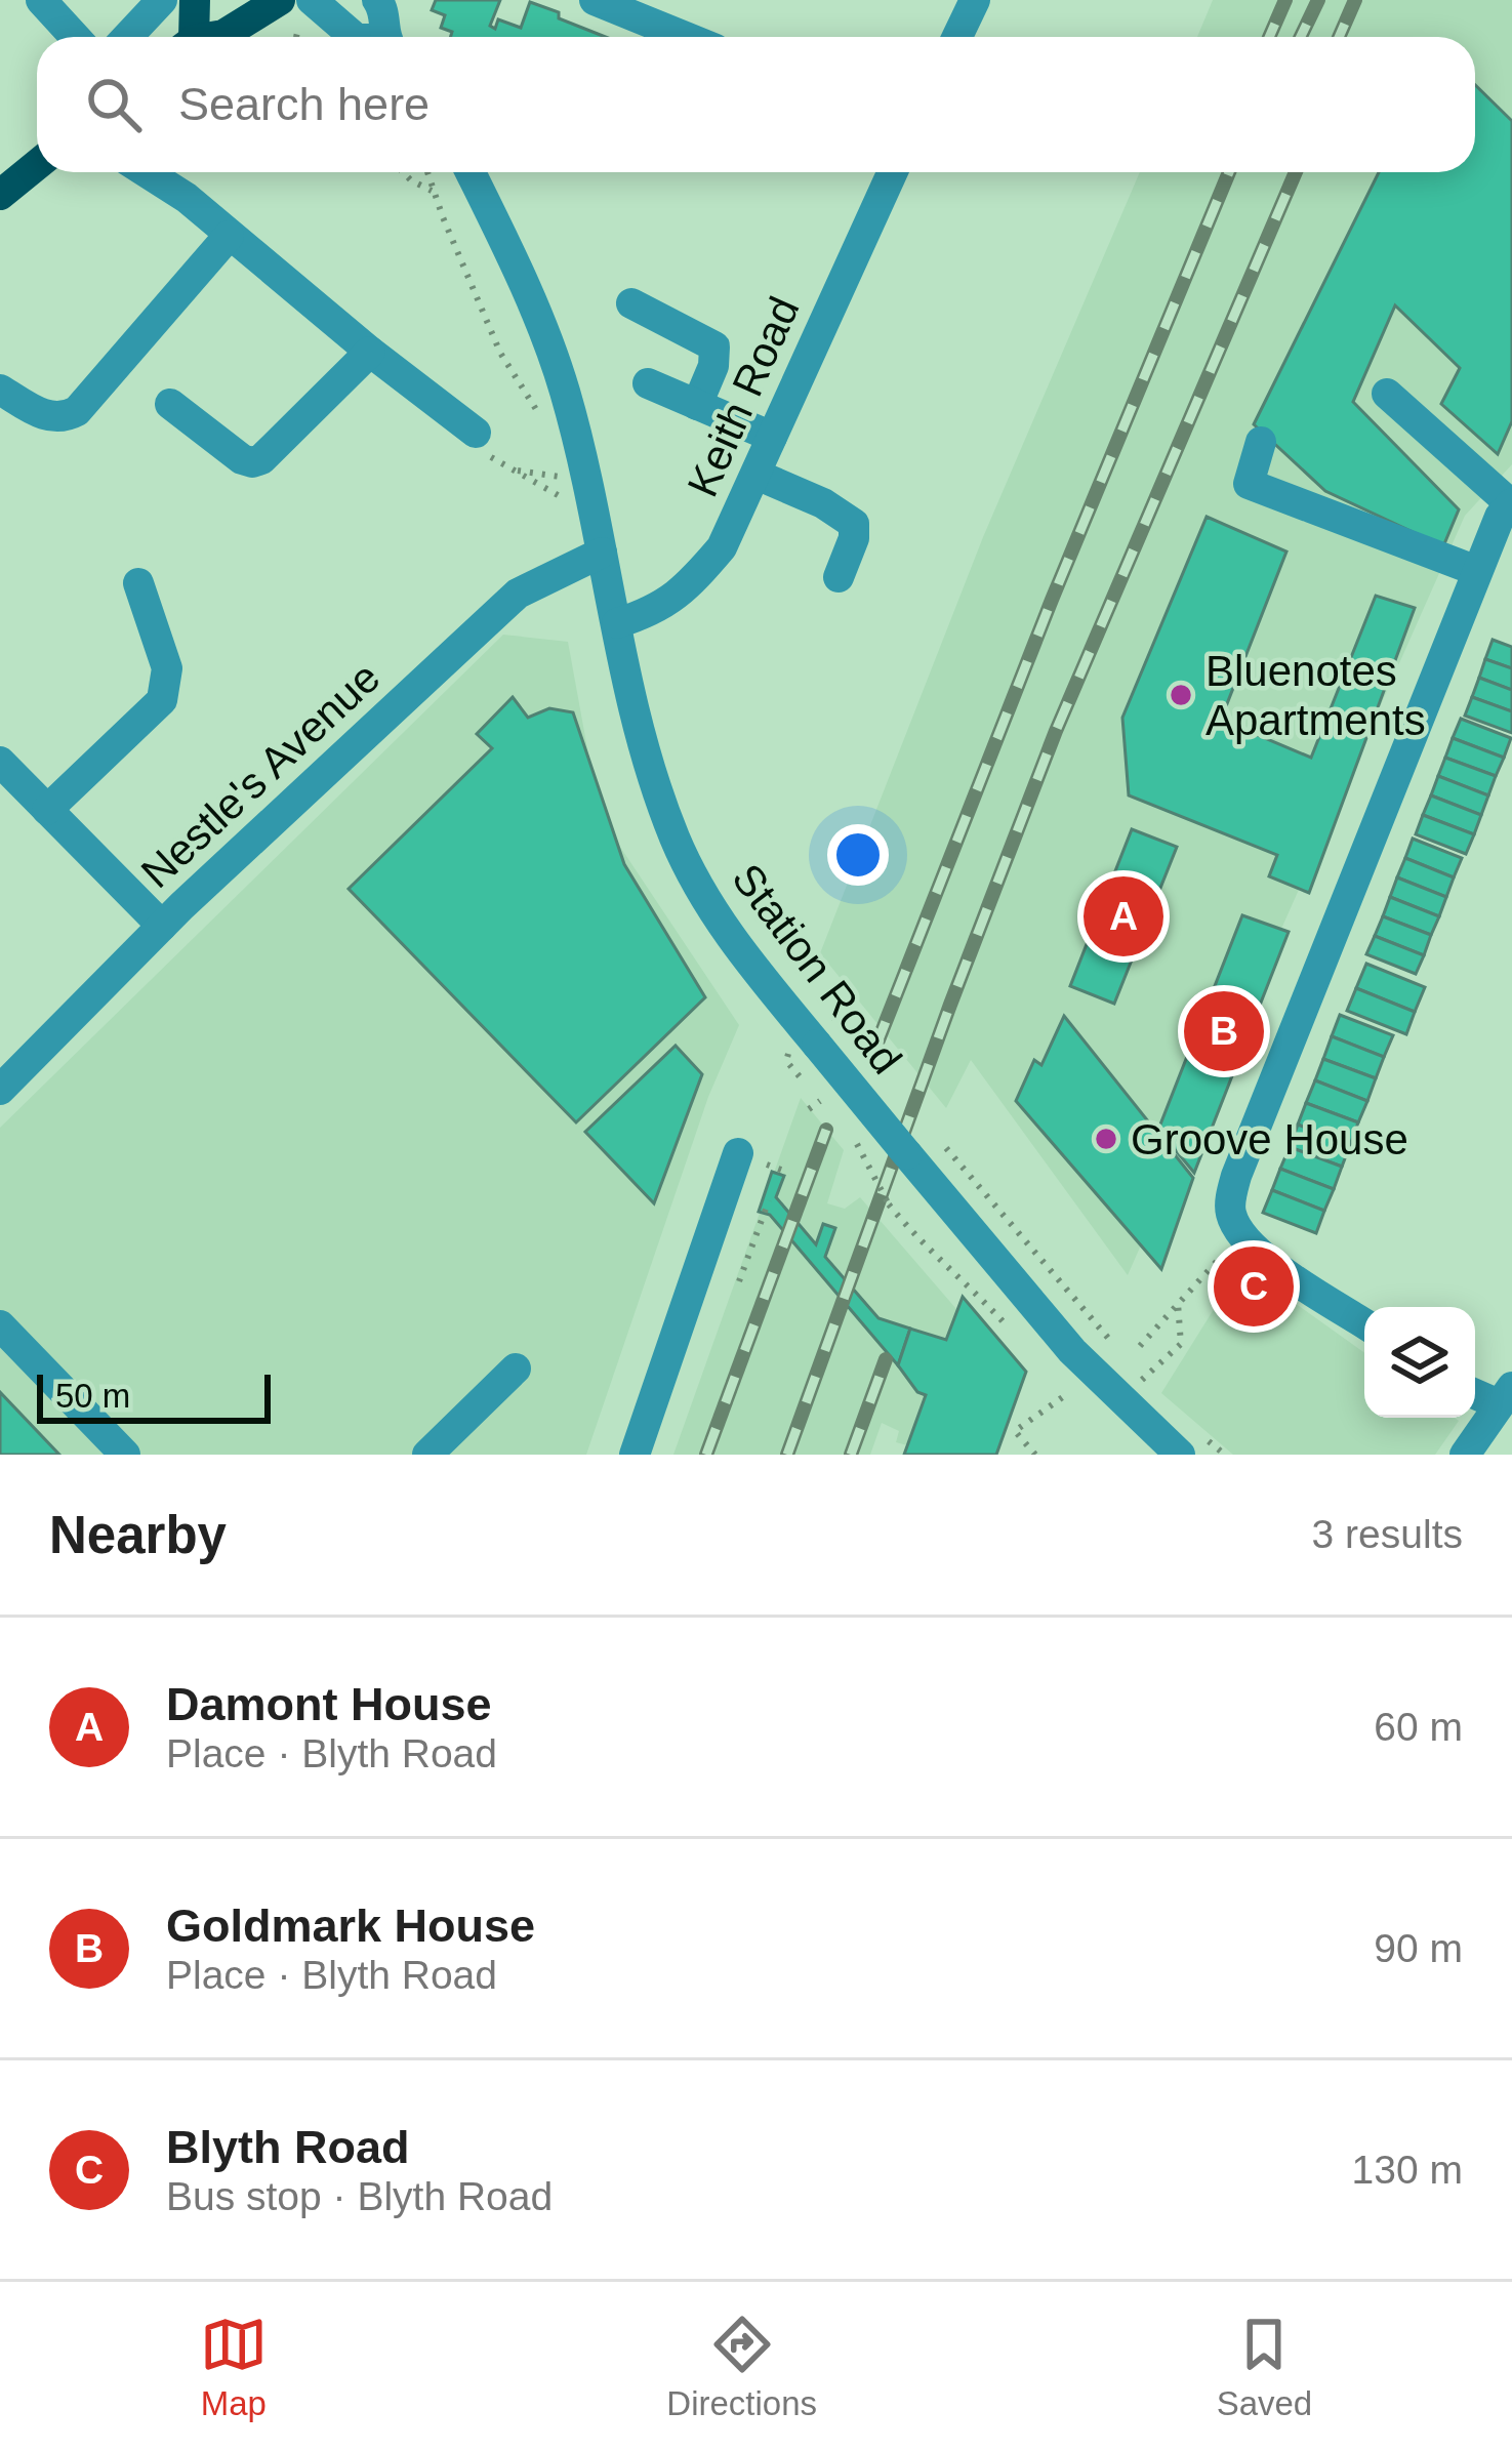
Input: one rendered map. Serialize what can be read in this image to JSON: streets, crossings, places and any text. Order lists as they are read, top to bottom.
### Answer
{
  "streets": {
    "street": ["Keith Road", "Nestle's Avenue", "Station Road"]
  },
  "crossings": [
    ["Keith Road", "Station Road"],
    ["Nestle's Avenue", "Station Road"]
  ],
  "places": ["Bluenotes Apartments", "Groove House"],
  "scale_bar": "50 m",
  "page": {
    "search": "Search here",
    "pins": ["A", "B", "C"],
    "scale": "50 m",
    "heading": ["Nearby", "3 results"],
    "list": [
      {
        "mark": "A",
        "name": "Damont House",
        "note": "Place · Blyth Road",
        "value": "60 m"
      },
      {
        "mark": "B",
        "name": "Goldmark House",
        "note": "Place · Blyth Road",
        "value": "90 m"
      },
      {
        "mark": "C",
        "name": "Blyth Road",
        "note": "Bus stop · Blyth Road",
        "value": "130 m"
      }
    ],
    "nav": ["Map", "Directions", "Saved"]
  }
}
